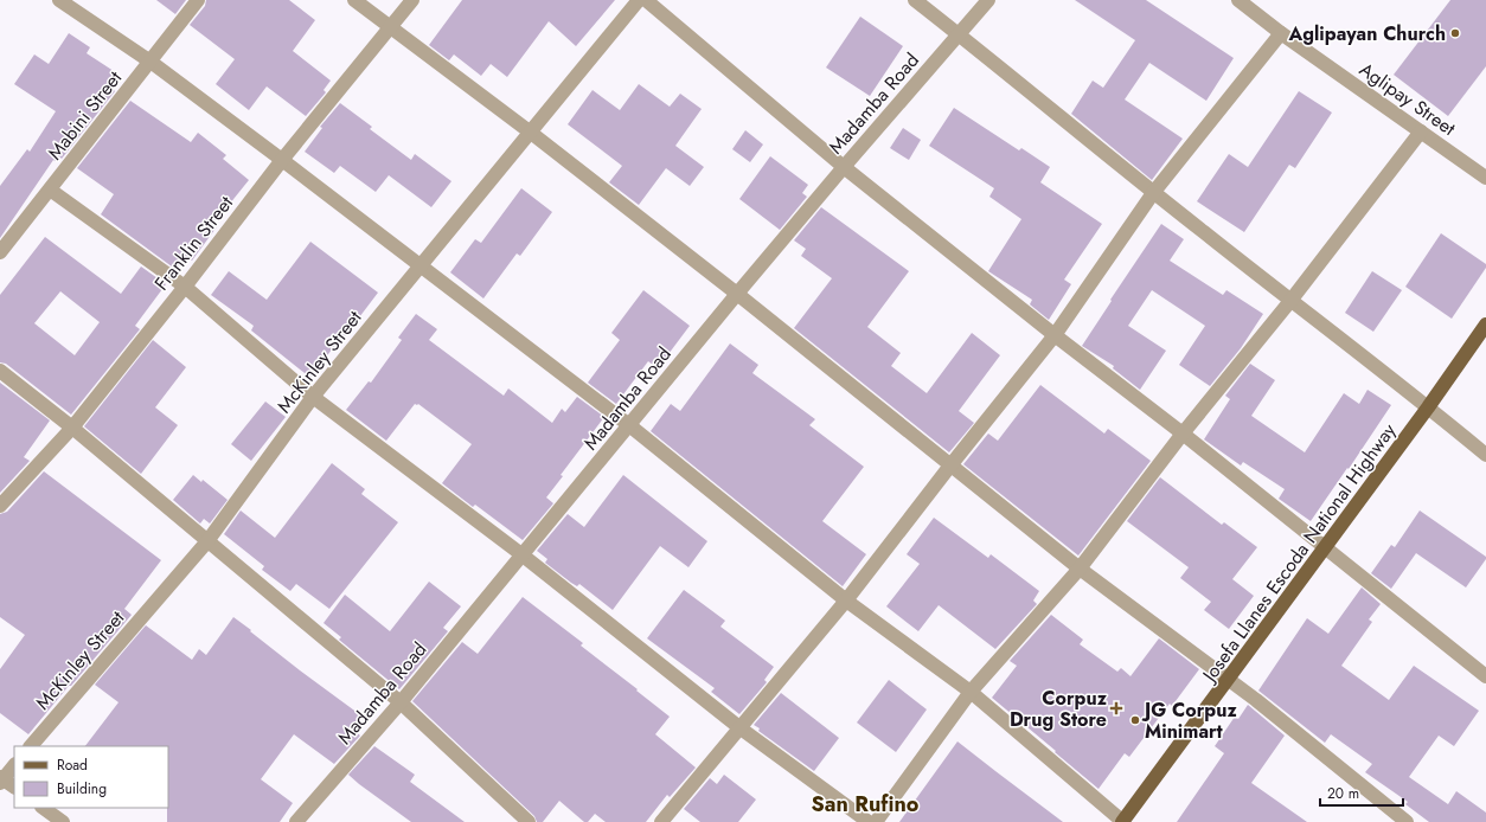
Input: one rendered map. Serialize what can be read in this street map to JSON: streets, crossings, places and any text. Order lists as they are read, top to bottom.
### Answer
{
  "streets": {
    "main road": ["Josefa Llanes Escoda National Highway"],
    "street": [
      "Aglipay Street",
      "Madamba Road",
      "Mabini Street",
      "Franklin Street",
      "McKinley Street"
    ]
  },
  "districts": ["San Rufino"],
  "places": {
    "other": ["Aglipayan Church", "JG Corpuz Minimart"],
    "health": ["Corpuz Drug Store"]
  },
  "legend": ["Road", "Building"],
  "scale_bar": "20 m"
}
